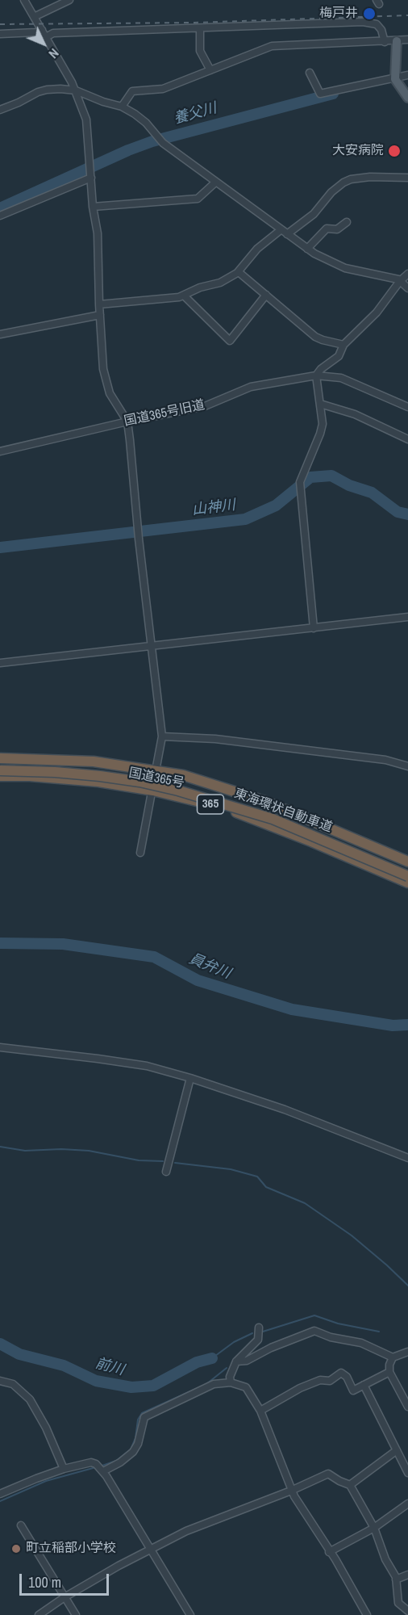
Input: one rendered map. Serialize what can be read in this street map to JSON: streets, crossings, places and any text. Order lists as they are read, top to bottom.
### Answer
{
  "streets": {
    "highway": ["国道365号", "365", "東海環状自動車道"],
    "street": ["国道365号旧道"]
  },
  "water": [
    "養父川",
    "山神川",
    "員弁川",
    "前川"
  ],
  "places": ["梅戸井", "大安病院", "町立稲部小学校"],
  "scale_bar": "100 m",
  "north": "bottom right"
}
